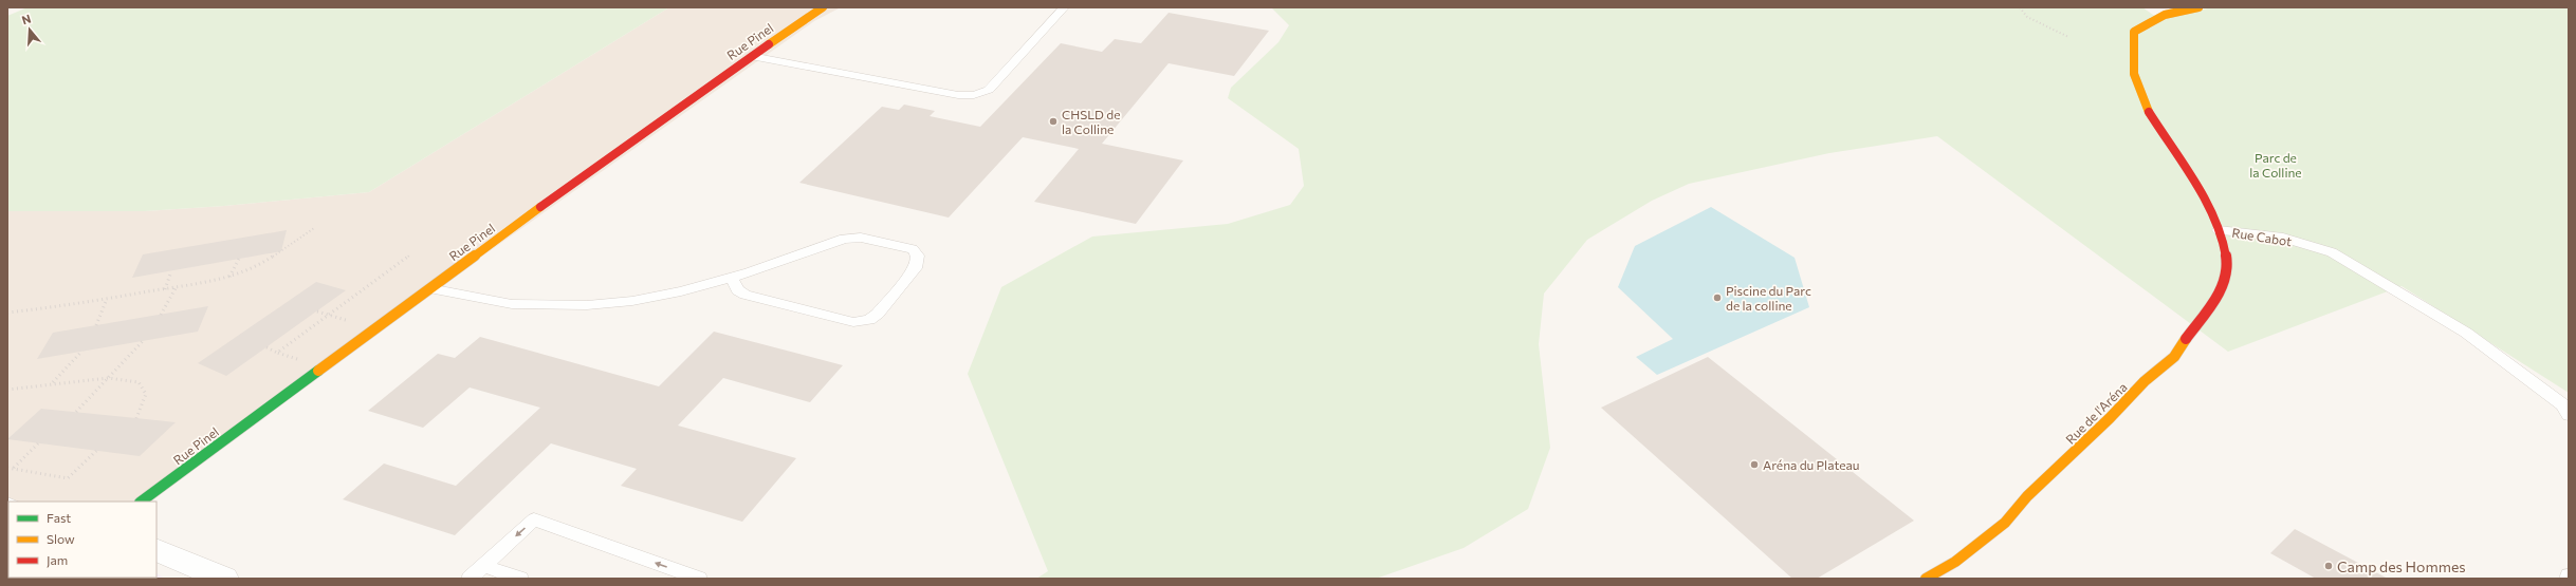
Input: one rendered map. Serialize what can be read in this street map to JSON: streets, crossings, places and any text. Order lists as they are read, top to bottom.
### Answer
{
  "streets": {
    "street": ["Rue Pinel", "Rue Cabot", "Rue de l'Aréna"]
  },
  "crossings": [
    ["Rue Cabot", "Rue de l'Aréna"]
  ],
  "parks": ["Parc de la Colline"],
  "places": [
    "CHSLD de la Colline",
    "Piscine du Parc de la colline",
    "Aréna du Plateau",
    "Camp des Hommes"
  ],
  "legend": ["Fast", "Slow", "Jam"],
  "north": "top"
}
